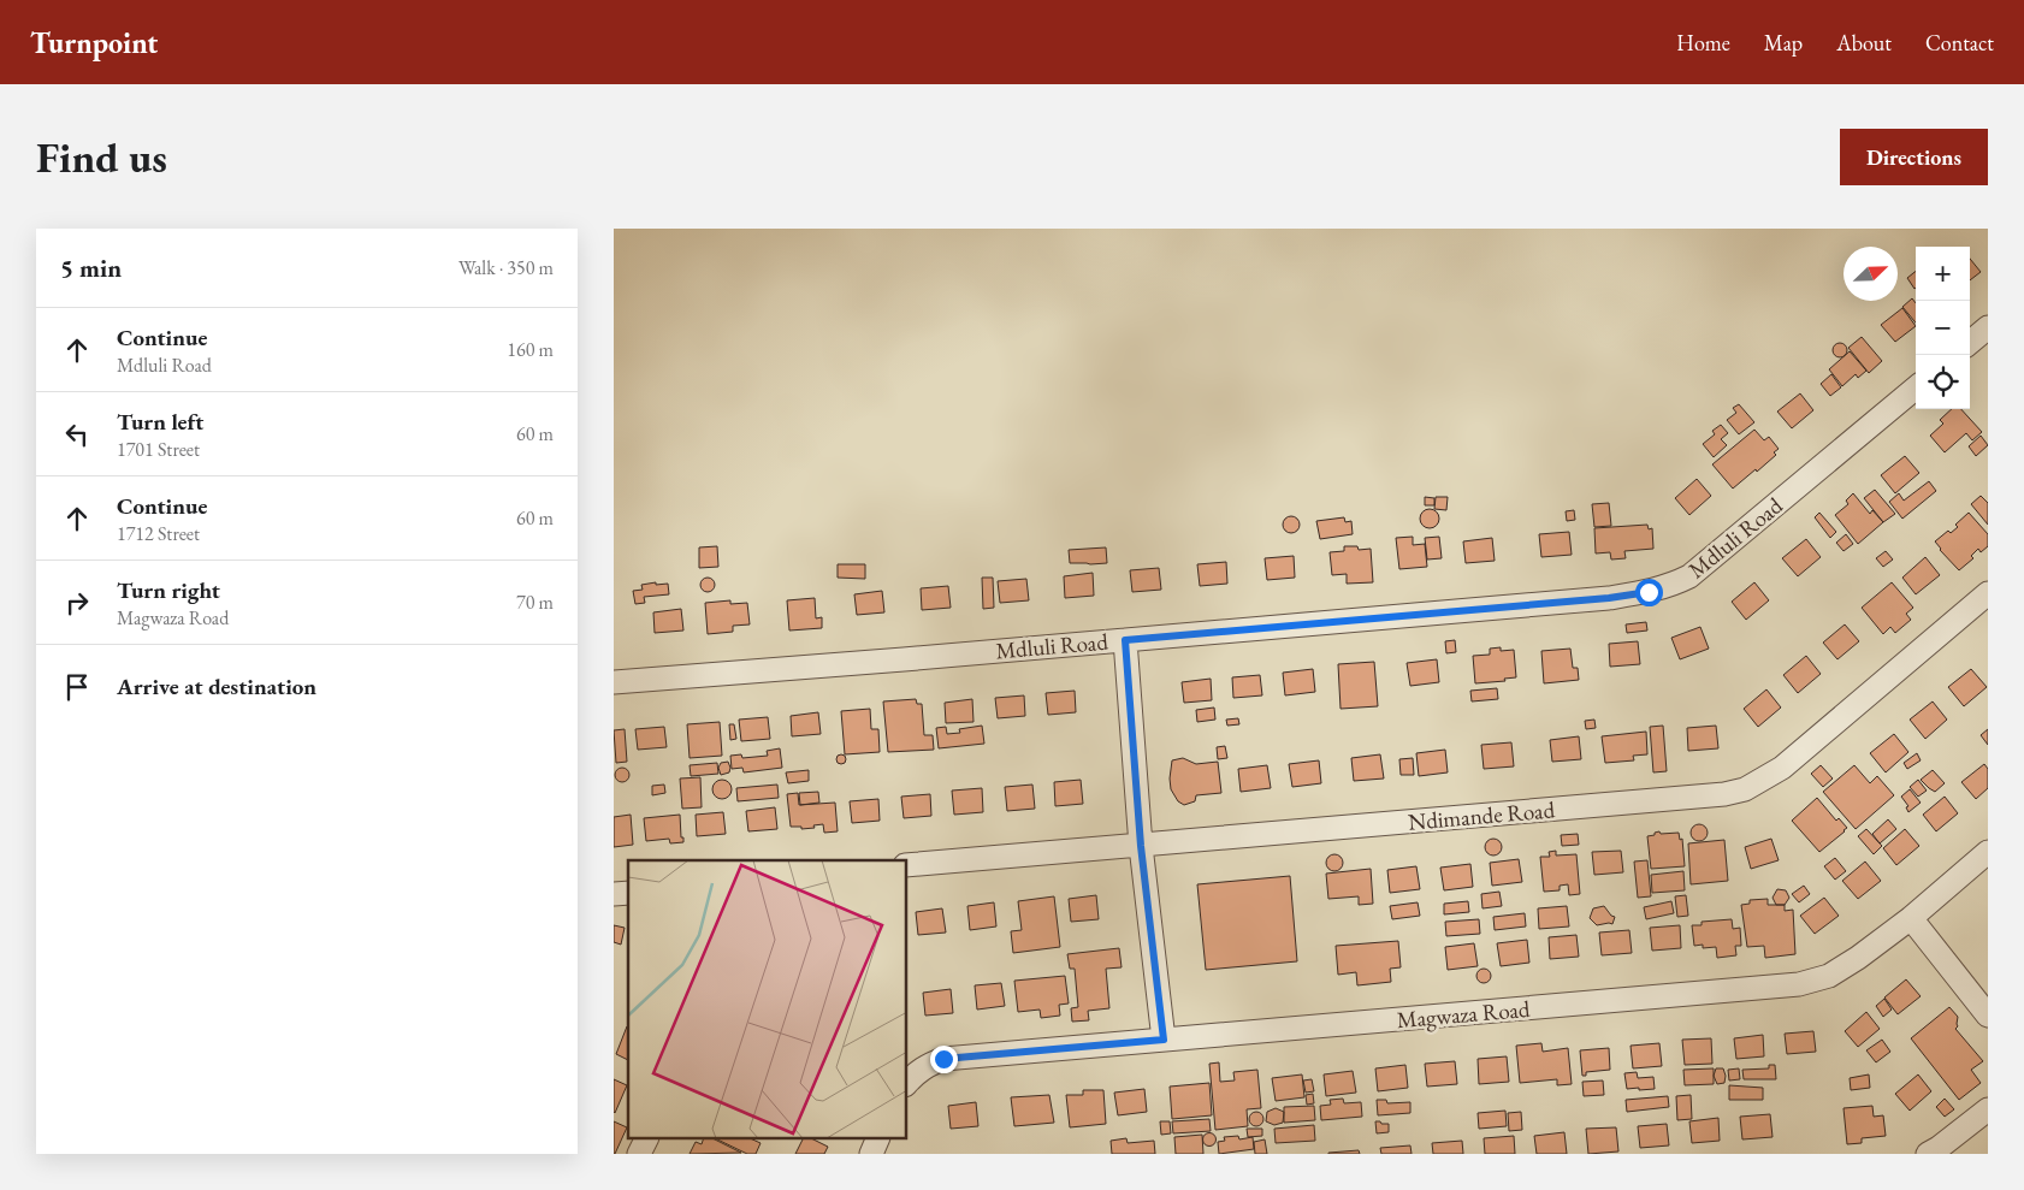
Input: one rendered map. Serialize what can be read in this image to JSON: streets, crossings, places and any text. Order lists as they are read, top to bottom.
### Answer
{
  "streets": {
    "street": ["Mdluli Road", "Ndimande Road", "Magwaza Road"]
  },
  "north": "top right",
  "page": {
    "header": "Turnpoint",
    "nav": [
      "Home",
      "Map",
      "About",
      "Contact"
    ],
    "buttons": "Directions",
    "title": "Find us",
    "heading": ["5 min", "Walk · 350 m"],
    "map_buttons": ["+", "−"],
    "list": [
      ["Continue", "Mdluli Road", "160 m"],
      ["Turn left", "1701 Street", "60 m"],
      ["Continue", "1712 Street", "60 m"],
      ["Turn right", "Magwaza Road", "70 m"],
      "Arrive at destination"
    ]
  }
}
